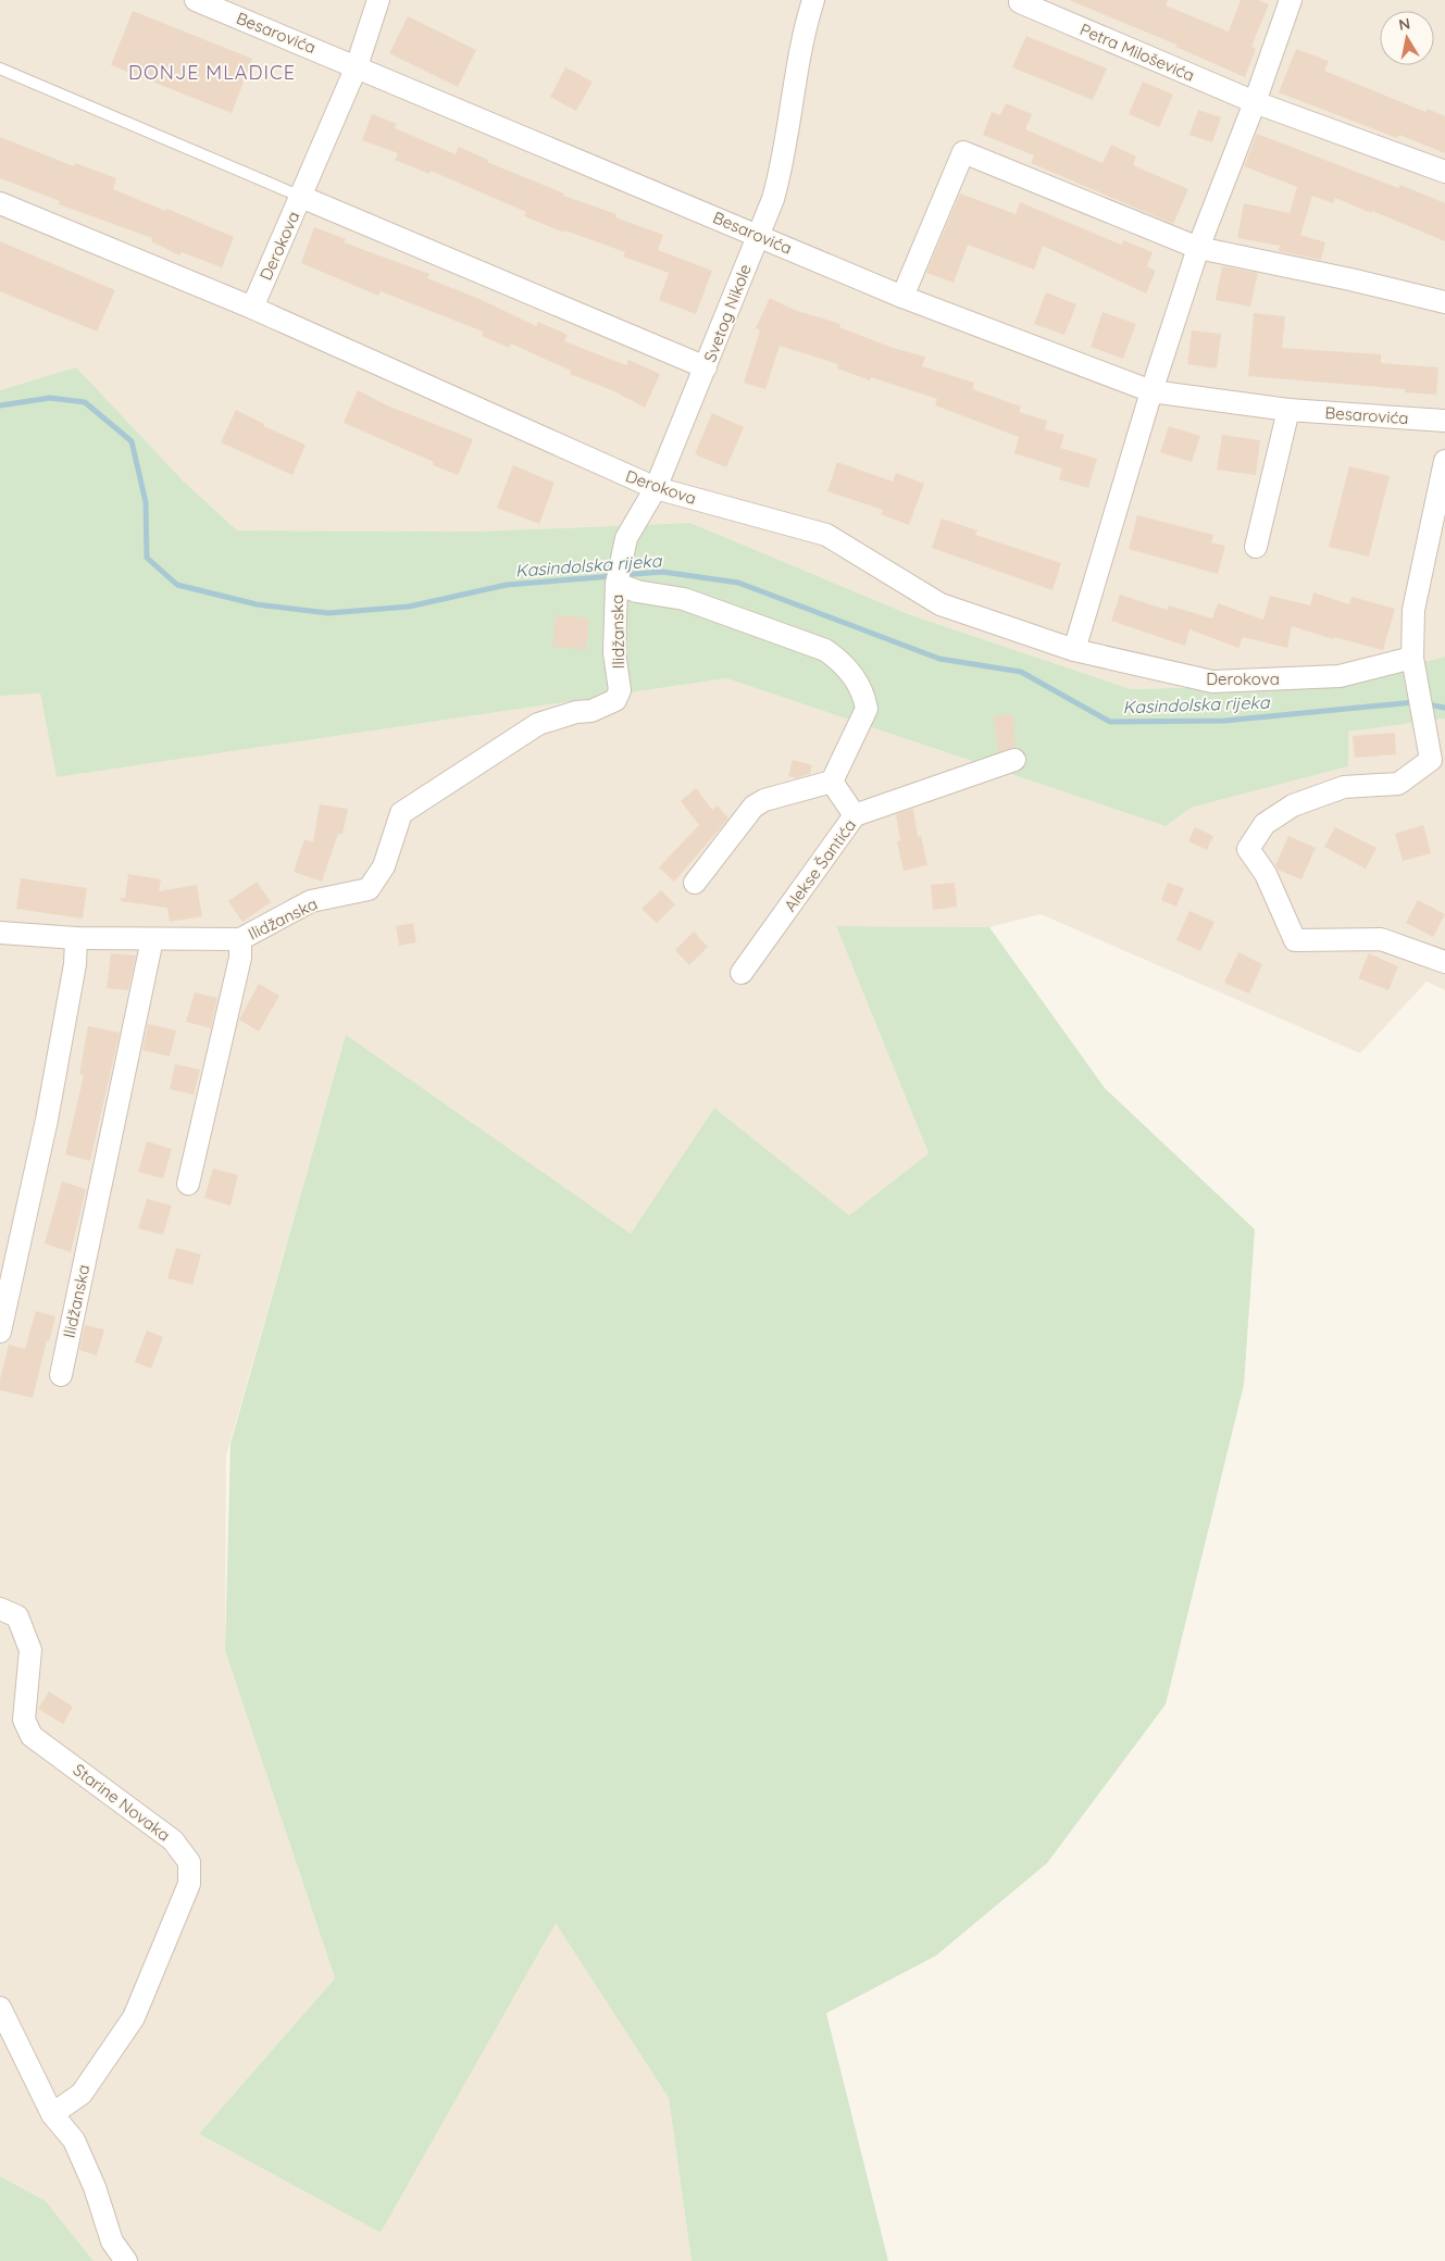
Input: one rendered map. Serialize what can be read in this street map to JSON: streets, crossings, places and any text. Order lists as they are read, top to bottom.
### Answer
{
  "streets": {
    "street": [
      "Besarovića",
      "Petra Miloševića",
      "Derokova",
      "Svetog Nikole",
      "Ilidžanska",
      "Alekse Šantića",
      "Starine Novaka"
    ]
  },
  "crossings": [
    ["Besarovića", "Svetog Nikole"],
    ["Derokova", "Svetog Nikole"],
    ["Svetog Nikole", "Ilidžanska"]
  ],
  "districts": ["DONJE MLADICE"],
  "water": ["Kasindolska rijeka"],
  "north": "top"
}
